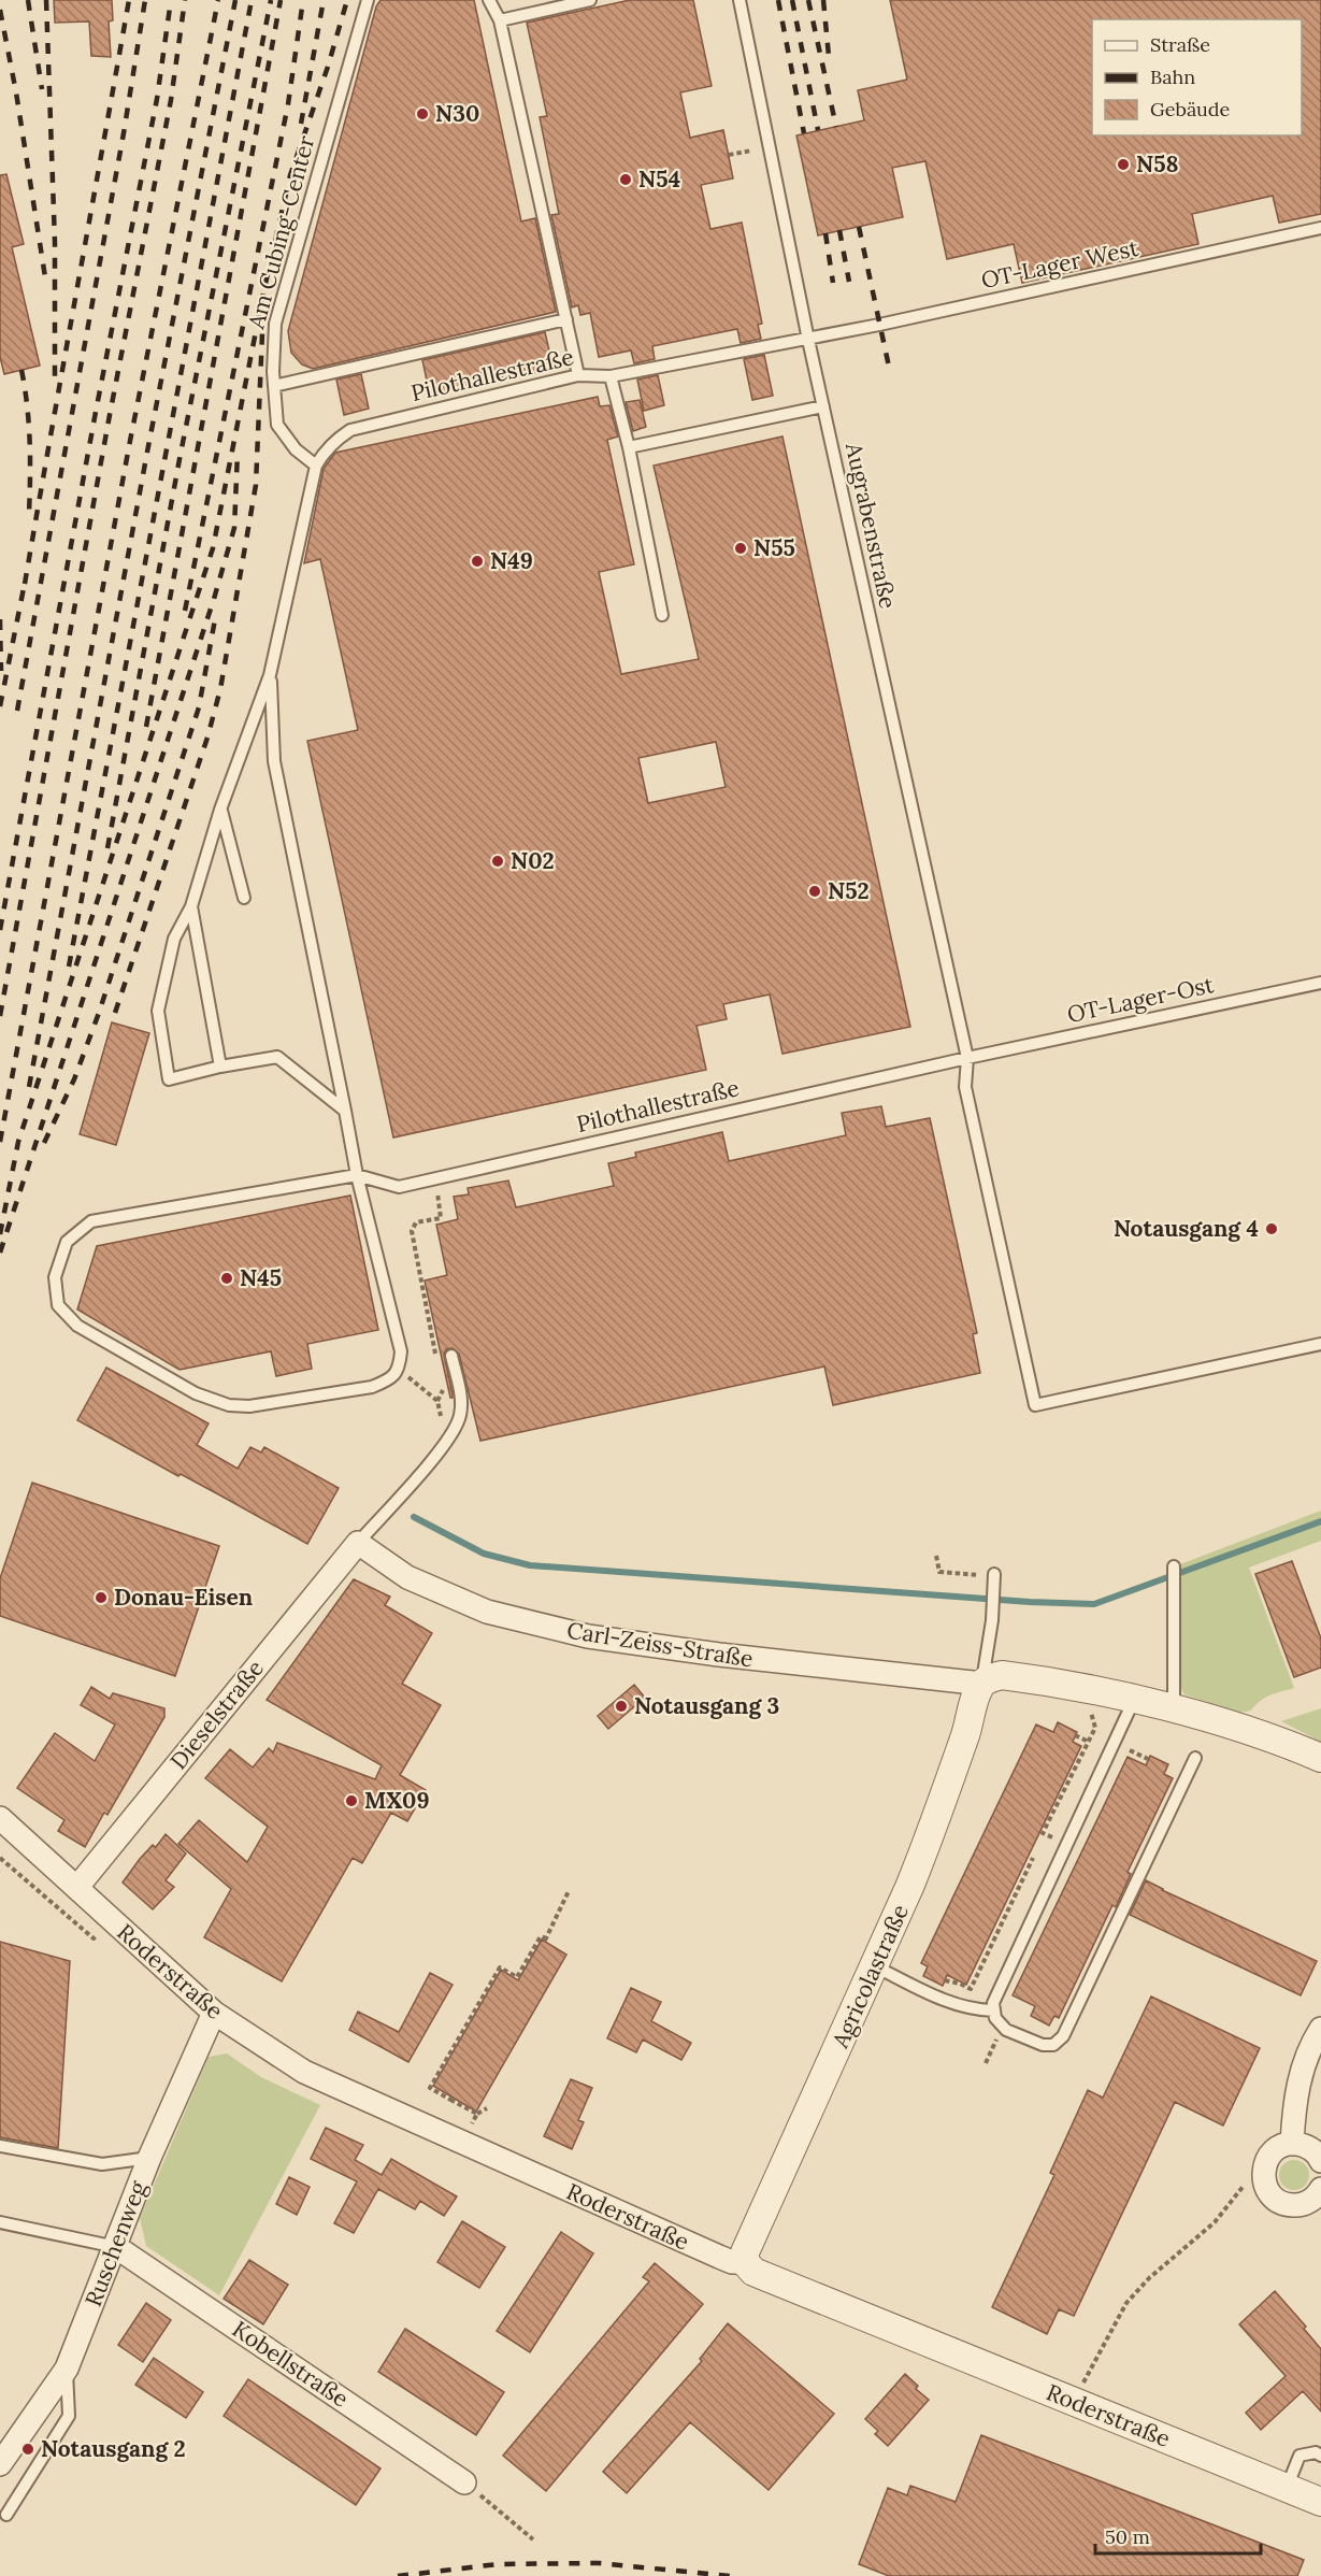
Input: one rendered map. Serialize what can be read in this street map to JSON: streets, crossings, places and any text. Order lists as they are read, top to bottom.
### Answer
{
  "streets": {
    "street": [
      "Carl-Zeiss-Straße",
      "Dieselstraße",
      "Roderstraße",
      "Agricolastraße",
      "Ruschenweg",
      "Kobellstraße"
    ],
    "lane": [
      "Am Cubing-Center",
      "OT-Lager West",
      "Pilothallestraße",
      "Augrabenstraße",
      "OT-Lager-Ost"
    ]
  },
  "crossings": [
    ["Am Cubing-Center", "Pilothallestraße"],
    ["OT-Lager West", "Pilothallestraße"],
    ["OT-Lager West", "Augrabenstraße"],
    ["Pilothallestraße", "Augrabenstraße"],
    ["Pilothallestraße", "OT-Lager-Ost"],
    ["Augrabenstraße", "OT-Lager-Ost"],
    ["Carl-Zeiss-Straße", "Dieselstraße"],
    ["Carl-Zeiss-Straße", "Agricolastraße"],
    ["Dieselstraße", "Roderstraße"],
    ["Roderstraße", "Agricolastraße"],
    ["Roderstraße", "Ruschenweg"],
    ["Ruschenweg", "Kobellstraße"]
  ],
  "places": [
    "N30",
    "N58",
    "N54",
    "N55",
    "N49",
    "N02",
    "N52",
    "Notausgang 4",
    "N45",
    "Donau-Eisen",
    "Notausgang 3",
    "MX09",
    "Notausgang 2"
  ],
  "legend": ["Straße", "Bahn", "Gebäude"],
  "scale_bar": "50 m"
}
